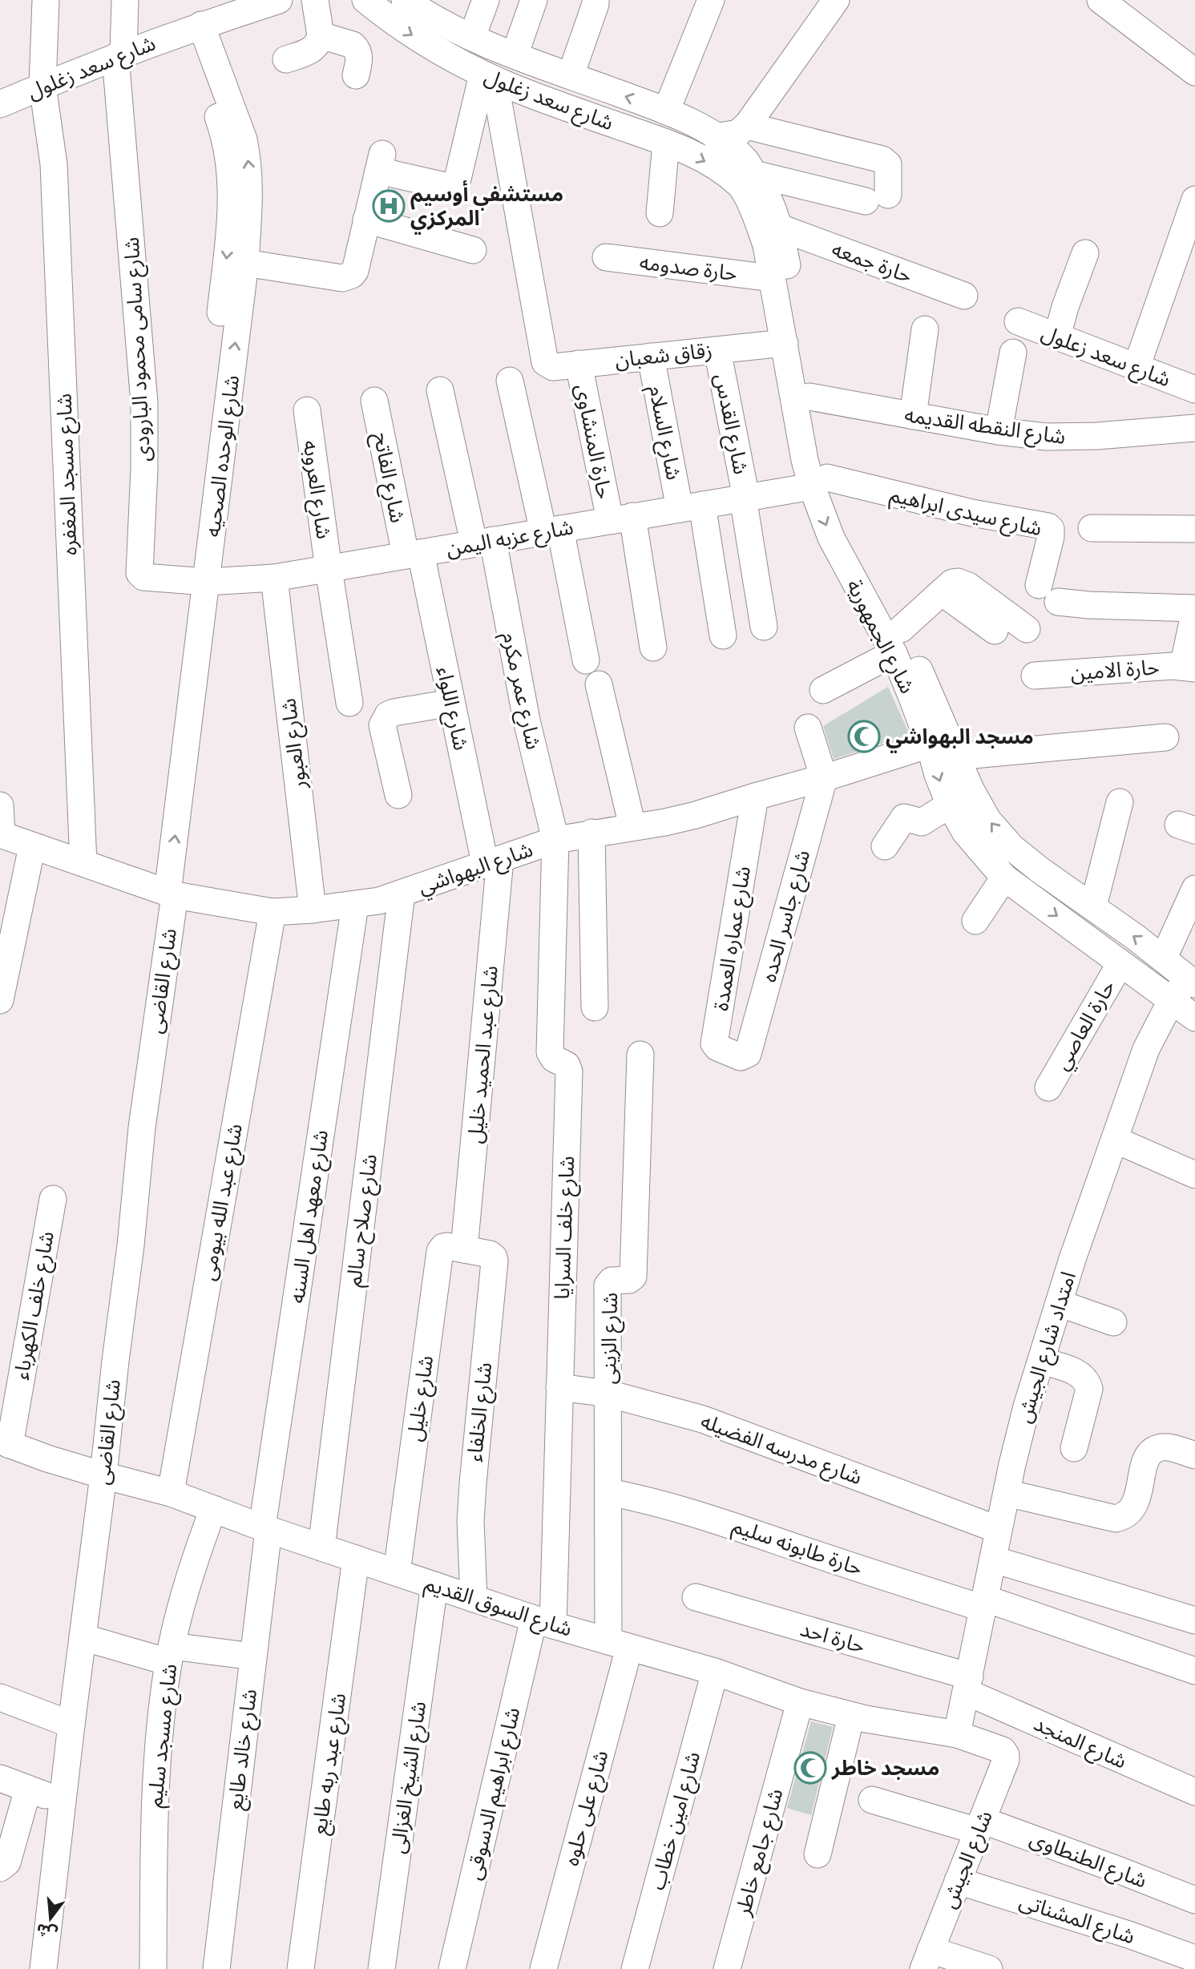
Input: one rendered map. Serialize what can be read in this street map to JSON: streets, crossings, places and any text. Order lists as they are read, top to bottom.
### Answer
{
  "streets": {
    "street": [
      "شارع سعد زغلول",
      "حارة جمعه",
      "حارة صدومه",
      "شارع سامى محمود البارودى",
      "زقاق شعبان",
      "شارع سعد زعلول",
      "شارع القدس",
      "شارع النقطه القديمه",
      "شارع السلام",
      "حارة المنشاوى",
      "شارع الوحده الصحيه",
      "شارع مسجد المغفره",
      "شارع الفاتح",
      "شارع العروبه",
      "شارع سيدى ابراهيم",
      "شارع عزبه اليمن",
      "شارع الجمهورية",
      "حارة الامين",
      "شارع عمر مكرم",
      "شارع اللواء",
      "شارع العبور",
      "شارع البهواشي",
      "شارع جاسر الحده",
      "شارع عماره العمدة",
      "شارع القاضى",
      "حارة العاصي",
      "شارع عبد الحميد خليل",
      "شارع عبد الله بيومى",
      "شارع معهد اهل السنه",
      "شارع صلاح سالم",
      "شارع خلف السرايا",
      "شارع خلف الكهرباء",
      "شارع الزينى",
      "امتداد شارع الجيش",
      "شارع خليل",
      "شارع الخلفاء",
      "شارع مدرسه الفضيله",
      "حارة طابونه سليم",
      "شارع السوق القديم",
      "حارة احد",
      "شارع مسجد سليم",
      "شارع المنجد",
      "شارع خالد طايع",
      "شارع عبد ربه طايع",
      "شارع الشيخ الغزالى",
      "شارع ابراهيم الدسوقى",
      "شارع على حلوه",
      "شارع امين خطاب",
      "شارع جامع خاطر",
      "شارع الجيش",
      "شارع الطنطاوى",
      "شارع المشناتى"
    ]
  },
  "crossings": [
    ["شارع سعد زغلول", "شارع سامى محمود البارودى"],
    ["شارع سعد زغلول", "زقاق شعبان"],
    ["شارع سعد زغلول", "شارع الوحده الصحيه"],
    ["شارع سعد زغلول", "شارع مسجد المغفره"],
    ["شارع سعد زغلول", "شارع الجمهورية"],
    ["حارة جمعه", "شارع الجمهورية"],
    ["حارة صدومه", "شارع الجمهورية"],
    ["شارع سامى محمود البارودى", "شارع الوحده الصحيه"],
    ["شارع سامى محمود البارودى", "شارع عزبه اليمن"],
    ["زقاق شعبان", "شارع القدس"],
    ["زقاق شعبان", "شارع السلام"],
    ["زقاق شعبان", "حارة المنشاوى"],
    ["زقاق شعبان", "شارع الجمهورية"],
    ["شارع القدس", "شارع عزبه اليمن"],
    ["شارع النقطه القديمه", "شارع الجمهورية"],
    ["شارع السلام", "شارع عزبه اليمن"],
    ["حارة المنشاوى", "شارع عزبه اليمن"],
    ["شارع الوحده الصحيه", "شارع عزبه اليمن"],
    ["شارع الوحده الصحيه", "شارع البهواشي"],
    ["شارع الوحده الصحيه", "شارع القاضى"],
    ["شارع مسجد المغفره", "شارع البهواشي"],
    ["شارع الفاتح", "شارع عزبه اليمن"],
    ["شارع الفاتح", "شارع اللواء"],
    ["شارع العروبه", "شارع عزبه اليمن"],
    ["شارع سيدى ابراهيم", "شارع عزبه اليمن"],
    ["شارع سيدى ابراهيم", "شارع الجمهورية"],
    ["شارع عزبه اليمن", "شارع الجمهورية"],
    ["شارع عزبه اليمن", "شارع عمر مكرم"],
    ["شارع عزبه اليمن", "شارع اللواء"],
    ["شارع عزبه اليمن", "شارع العبور"],
    ["شارع الجمهورية", "شارع البهواشي"],
    ["شارع الجمهورية", "حارة العاصي"],
    ["شارع الجمهورية", "امتداد شارع الجيش"],
    ["شارع عمر مكرم", "شارع البهواشي"],
    ["شارع عمر مكرم", "شارع خلف السرايا"],
    ["شارع اللواء", "شارع البهواشي"],
    ["شارع اللواء", "شارع عبد الحميد خليل"],
    ["شارع العبور", "شارع البهواشي"],
    ["شارع البهواشي", "شارع جاسر الحده"],
    ["شارع البهواشي", "شارع عماره العمدة"],
    ["شارع البهواشي", "شارع القاضى"],
    ["شارع البهواشي", "شارع عبد الحميد خليل"],
    ["شارع البهواشي", "شارع عبد الله بيومى"],
    ["شارع البهواشي", "شارع معهد اهل السنه"],
    ["شارع البهواشي", "شارع صلاح سالم"],
    ["شارع البهواشي", "شارع خلف السرايا"],
    ["شارع جاسر الحده", "شارع عماره العمدة"],
    ["شارع القاضى", "شارع السوق القديم"],
    ["شارع عبد الحميد خليل", "شارع خليل"],
    ["شارع عبد الحميد خليل", "شارع الخلفاء"],
    ["شارع عبد الله بيومى", "شارع السوق القديم"],
    ["شارع معهد اهل السنه", "شارع السوق القديم"],
    ["شارع معهد اهل السنه", "شارع خالد طايع"],
    ["شارع صلاح سالم", "شارع السوق القديم"],
    ["شارع خلف السرايا", "شارع مدرسه الفضيله"],
    ["شارع خلف السرايا", "شارع السوق القديم"],
    ["شارع خلف السرايا", "شارع ابراهيم الدسوقى"],
    ["شارع خلف الكهرباء", "شارع السوق القديم"],
    ["شارع الزينى", "شارع مدرسه الفضيله"],
    ["شارع الزينى", "حارة طابونه سليم"],
    ["شارع الزينى", "شارع السوق القديم"],
    ["شارع الزينى", "شارع على حلوه"],
    ["امتداد شارع الجيش", "شارع مدرسه الفضيله"],
    ["امتداد شارع الجيش", "حارة طابونه سليم"],
    ["امتداد شارع الجيش", "شارع السوق القديم"],
    ["امتداد شارع الجيش", "حارة احد"],
    ["امتداد شارع الجيش", "شارع المنجد"],
    ["شارع خليل", "شارع الخلفاء"],
    ["شارع خليل", "شارع السوق القديم"],
    ["شارع الخلفاء", "شارع السوق القديم"],
    ["شارع السوق القديم", "شارع مسجد سليم"],
    ["شارع السوق القديم", "شارع خالد طايع"],
    ["شارع السوق القديم", "شارع عبد ربه طايع"],
    ["شارع السوق القديم", "شارع الشيخ الغزالى"],
    ["شارع السوق القديم", "شارع ابراهيم الدسوقى"],
    ["شارع السوق القديم", "شارع على حلوه"],
    ["شارع السوق القديم", "شارع امين خطاب"],
    ["شارع السوق القديم", "شارع جامع خاطر"],
    ["شارع السوق القديم", "شارع الجيش"],
    ["حارة احد", "شارع المنجد"],
    ["شارع الجيش", "شارع الطنطاوى"],
    ["شارع الجيش", "شارع المشناتى"]
  ],
  "places": {
    "hospital": ["مستشفي أوسيم المركزي"],
    "mosque": ["مسجد البهواشي", "مسجد خاطر"]
  },
  "north": "bottom"
}
